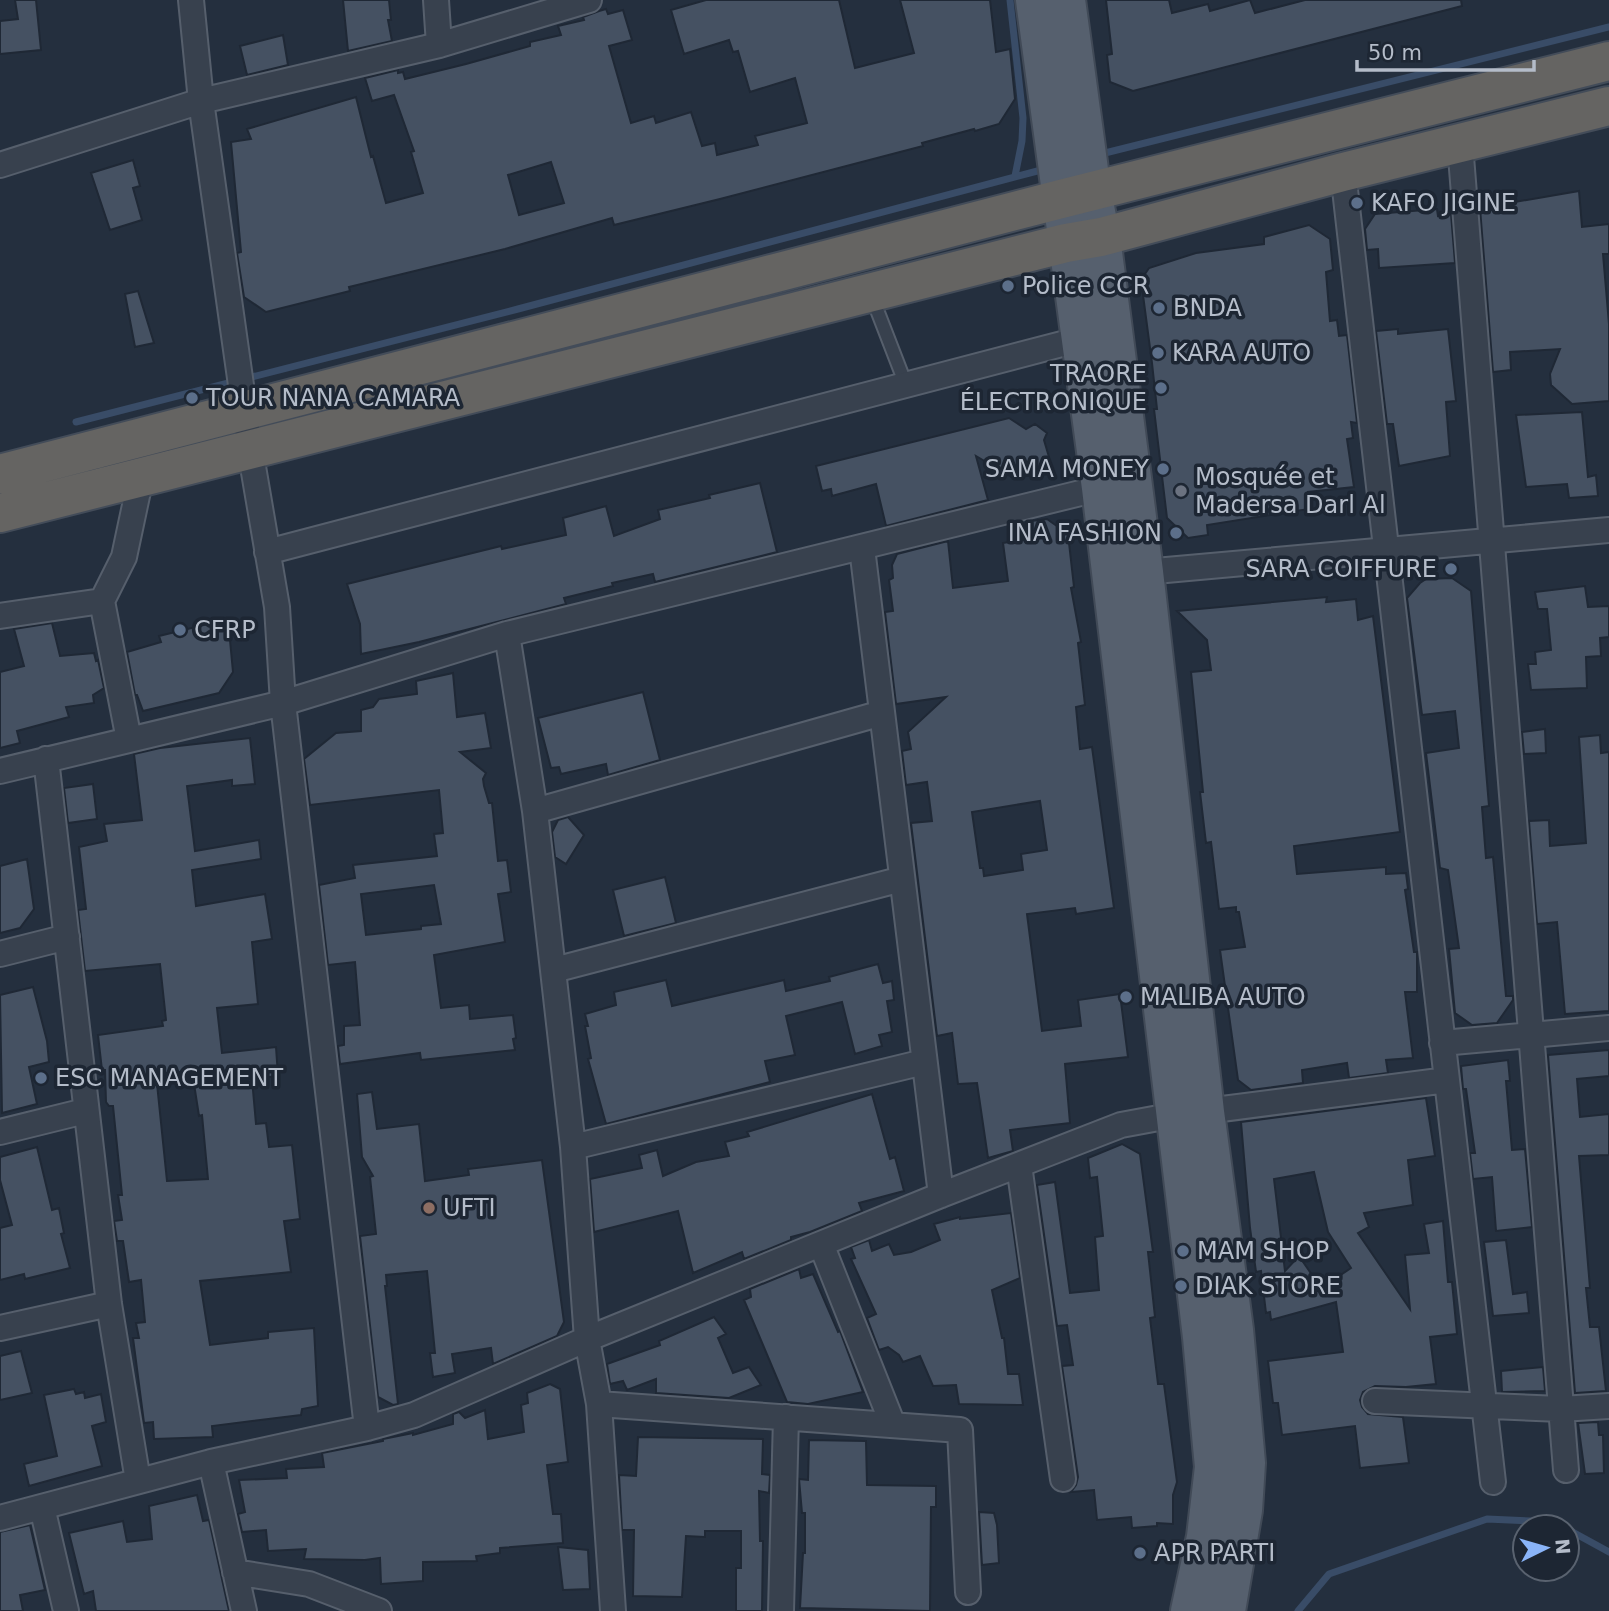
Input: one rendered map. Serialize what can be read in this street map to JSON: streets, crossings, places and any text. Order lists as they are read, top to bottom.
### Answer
{
  "places": [
    "KAFO JIGINE",
    "Police CCR",
    "BNDA",
    "KARA AUTO",
    "TRAORE ÉLECTRONIQUE",
    "TOUR NANA CAMARA",
    "SAMA MONEY",
    "Mosquée et Madersa Darl Al",
    "INA FASHION",
    "SARA COIFFURE",
    "CFRP",
    "MALIBA AUTO",
    "ESC MANAGEMENT",
    "UFTI",
    "MAM SHOP",
    "DIAK STORE",
    "APR PARTI"
  ],
  "scale_bar": "50 m",
  "north": "right"
}
